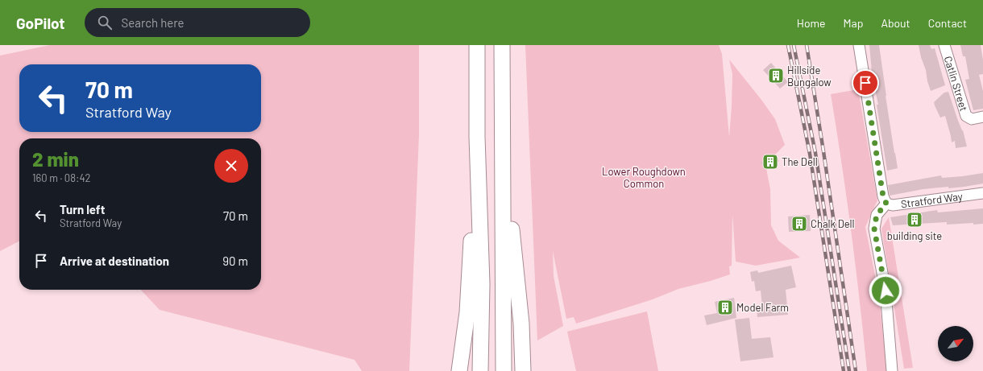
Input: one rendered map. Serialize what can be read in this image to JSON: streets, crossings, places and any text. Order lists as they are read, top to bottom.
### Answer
{
  "streets": {
    "street": ["Catlin Street", "Stratford Way"]
  },
  "parks": ["Lower Roughdown Common"],
  "places": {
    "building": [
      "Hillside Bungalow",
      "The Dell",
      "building site",
      "Chalk Dell",
      "Model Farm"
    ]
  },
  "north": "top right",
  "page": {
    "header": "GoPilot",
    "search": "Search here",
    "nav": [
      "Home",
      "Map",
      "About",
      "Contact"
    ],
    "turn": ["70 m", "Stratford Way"],
    "heading": ["2 min", "160 m · 08:42"],
    "list": [
      {
        "name": "Turn left",
        "note": "Stratford Way",
        "value": "70 m"
      },
      {
        "name": "Arrive at destination",
        "value": "90 m"
      }
    ]
  }
}
